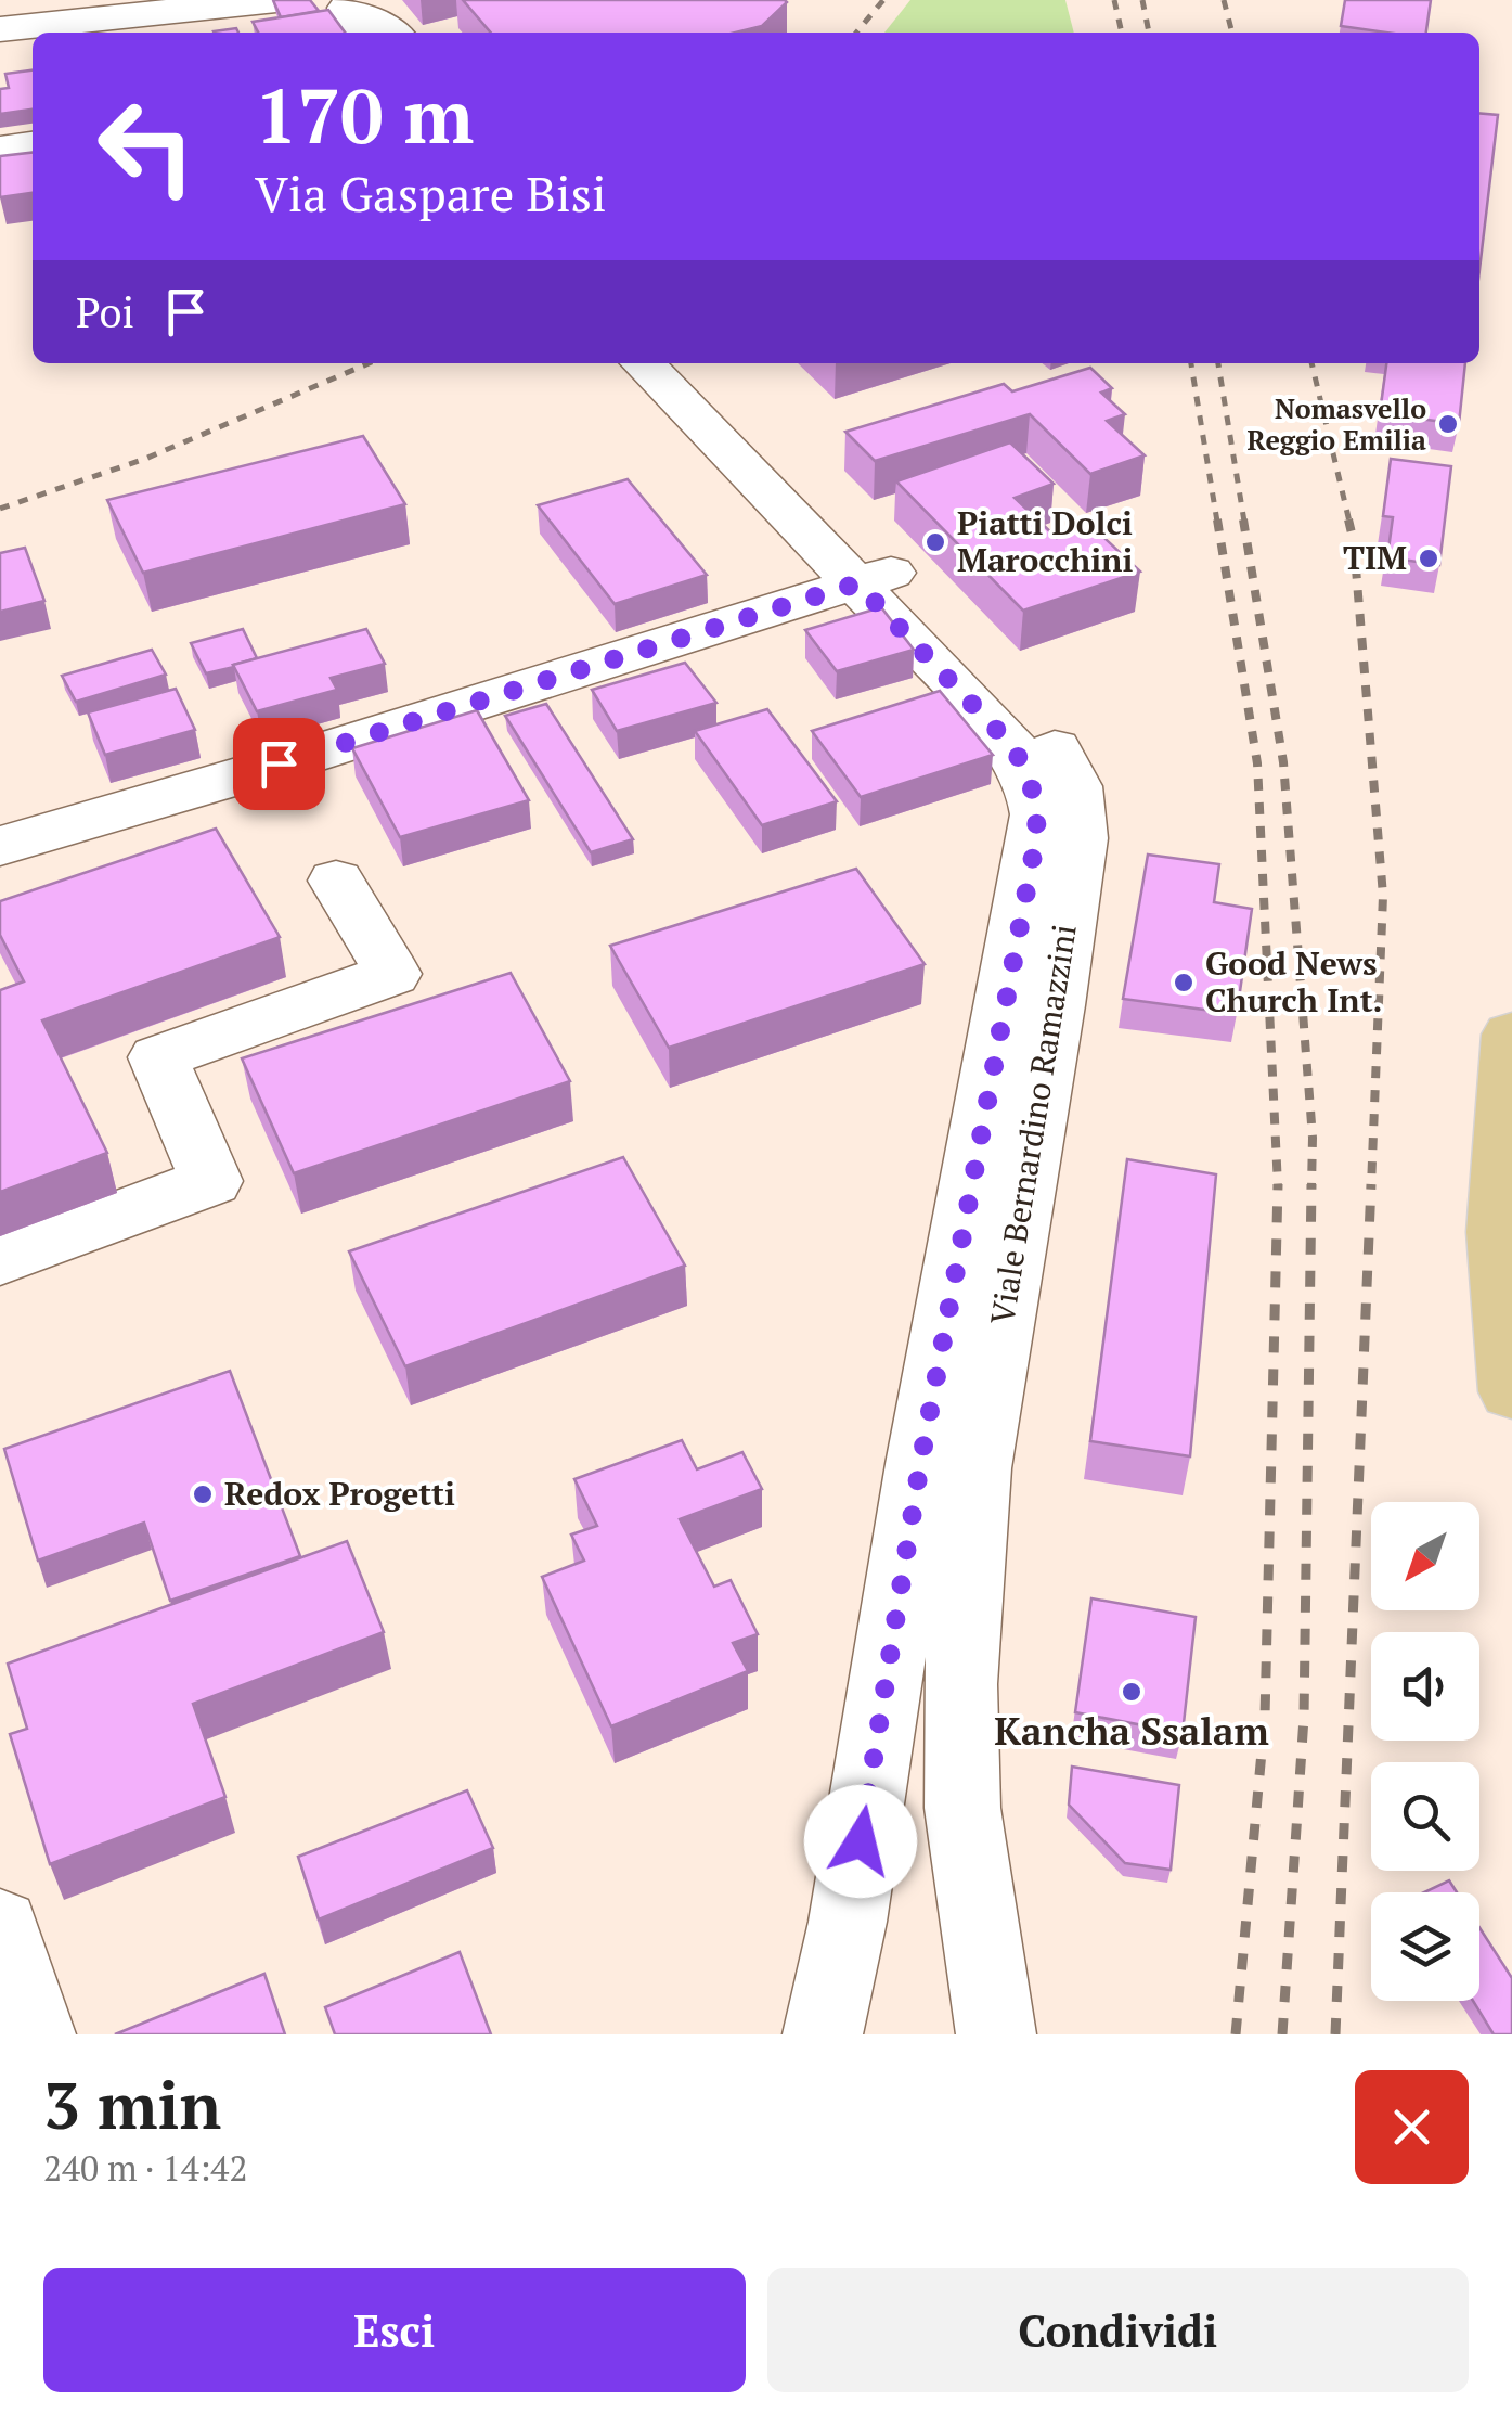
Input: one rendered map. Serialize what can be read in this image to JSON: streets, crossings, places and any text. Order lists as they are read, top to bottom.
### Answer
{
  "streets": {
    "street": ["Viale Bernardino Ramazzini"]
  },
  "places": [
    "Nomasvello Reggio Emilia",
    "Piatti Dolci Marocchini",
    "TIM",
    "Good News Church Int.",
    "Redox Progetti",
    "Kancha Ssalam"
  ],
  "north": "bottom left",
  "page": {
    "turn": ["170 m", "Via Gaspare Bisi"],
    "then": "Poi",
    "heading": ["3 min", "240 m · 14:42"],
    "buttons": ["Esci", "Condividi"]
  }
}
